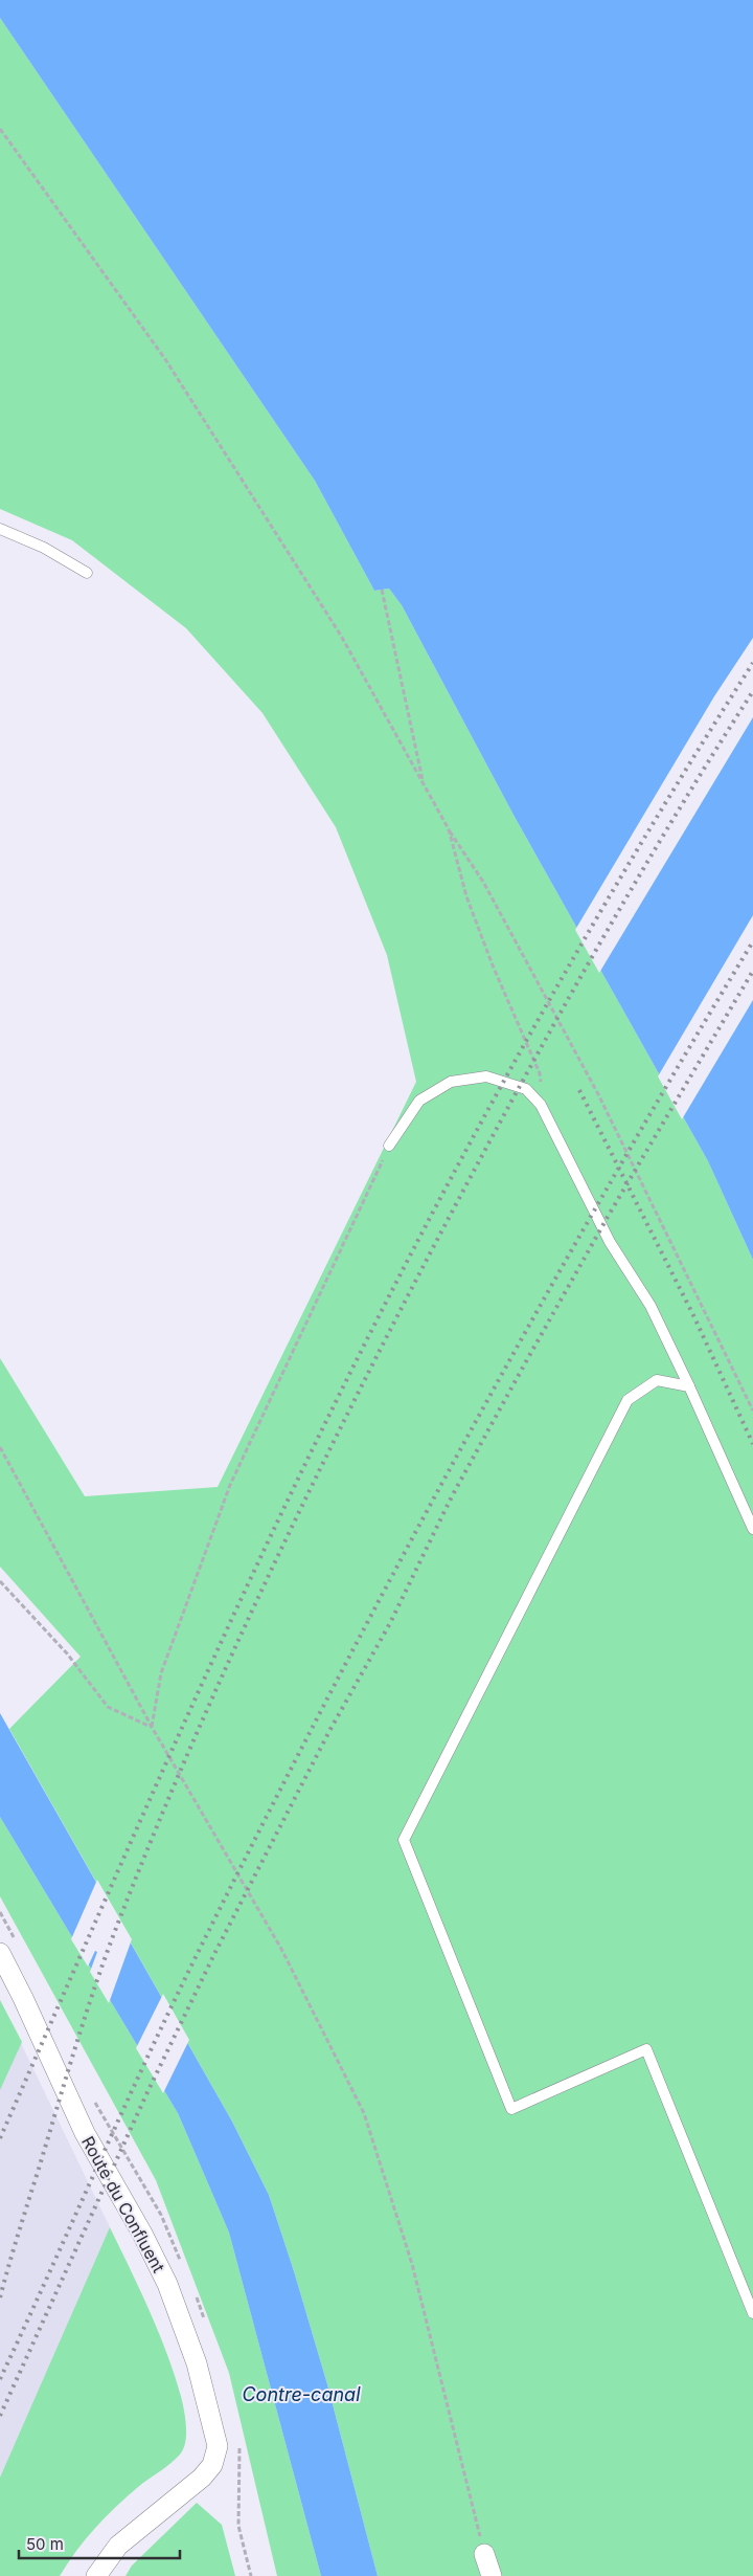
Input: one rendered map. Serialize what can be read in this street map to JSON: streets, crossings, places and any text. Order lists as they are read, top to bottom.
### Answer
{
  "streets": {
    "street": ["Route du Confluent"]
  },
  "water": ["Contre-canal"],
  "scale_bar": "50 m"
}
